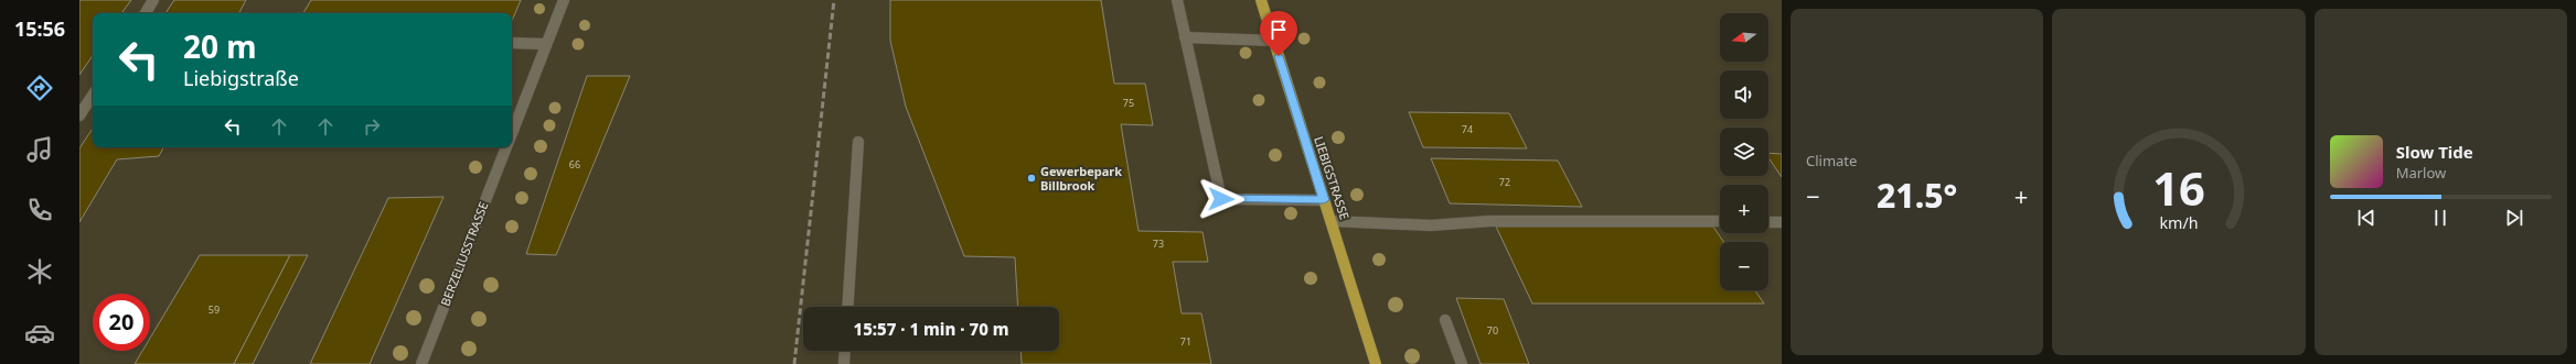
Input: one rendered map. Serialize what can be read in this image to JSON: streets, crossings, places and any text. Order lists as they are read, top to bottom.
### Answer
{
  "streets": {
    "main road": ["LIEBIGSTRASSE"],
    "street": ["BERZELIUSSTRASSE"]
  },
  "places": ["Gewerbepark Billbrook"],
  "house_numbers": [
    "75",
    "74",
    "66",
    "72",
    "73",
    "59",
    "70",
    "71"
  ],
  "north": "left",
  "page": {
    "tabs": "15:56",
    "tile": "Climate",
    "map_buttons": ["+", "−"],
    "turn": ["20 m", "Liebigstraße"],
    "song": ["Slow Tide", "Marlow"],
    "heat": ["−", "21.5°", "+"],
    "limit": "20",
    "trip": "15:57 · 1 min · 70 m",
    "gauge": ["16", "km/h"]
  }
}
